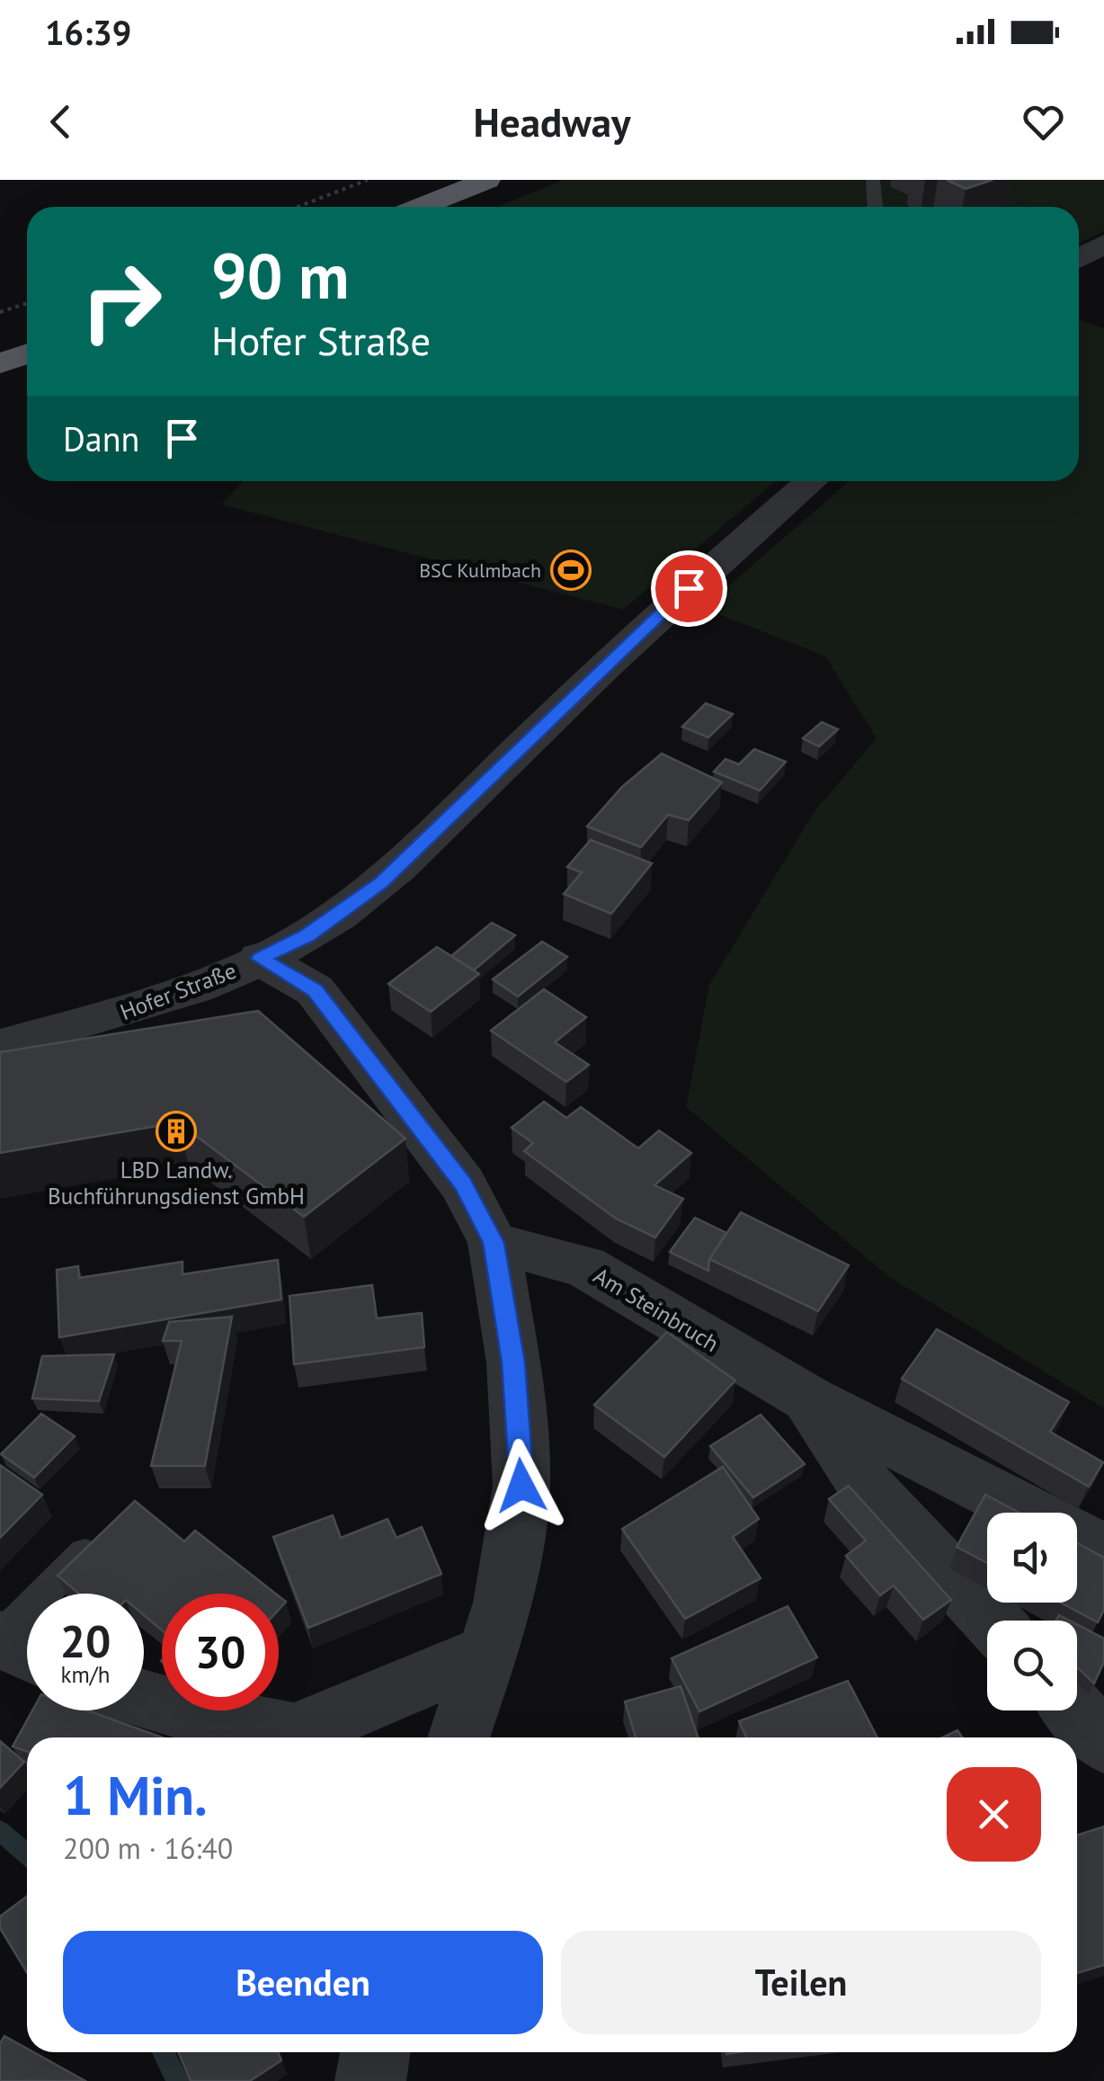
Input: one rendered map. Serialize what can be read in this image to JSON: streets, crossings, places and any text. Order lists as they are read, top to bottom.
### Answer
{
  "streets": {
    "street": ["Hofer Straße", "Am Steinbruch"]
  },
  "places": {
    "sports": ["BSC Kulmbach"],
    "building": ["LBD Landw. Buchführungsdienst GmbH"]
  },
  "page": {
    "status": "16:39",
    "header": "Headway",
    "turn": ["90 m", "Hofer Straße"],
    "then": "Dann",
    "speed": "20 km/h",
    "limit": "30",
    "heading": ["1 Min.", "200 m · 16:40"],
    "buttons": ["Beenden", "Teilen"]
  }
}
